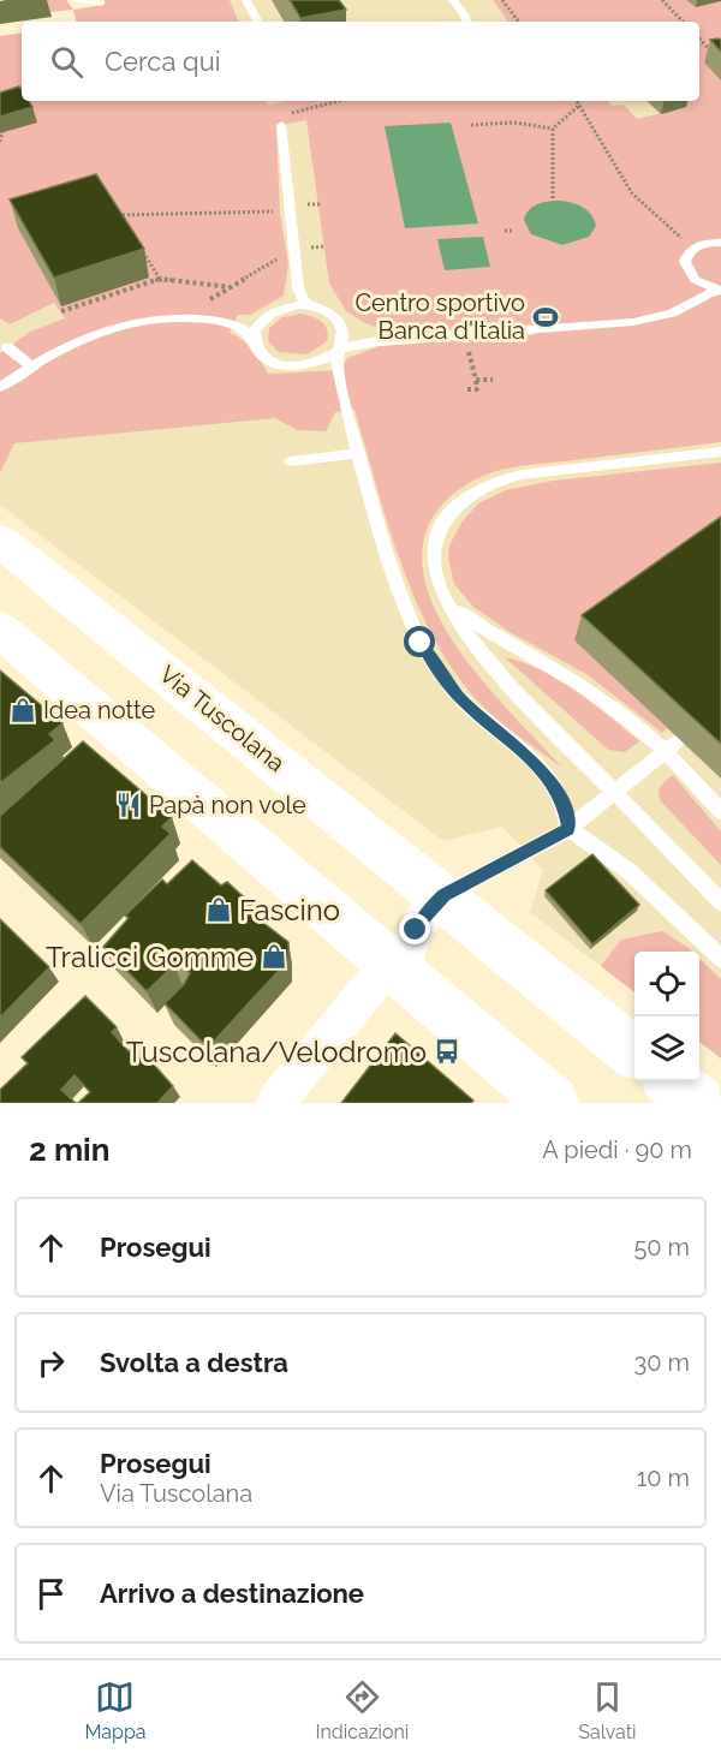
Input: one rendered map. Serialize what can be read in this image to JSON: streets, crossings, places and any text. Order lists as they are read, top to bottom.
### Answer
{
  "streets": {
    "main road": ["Via Tuscolana"]
  },
  "places": {
    "sports": ["Centro sportivo Banca d'Italia"],
    "shop": ["Idea notte", "Fascino", "Tralicci Gomme"],
    "restaurant": ["Papà non vole"],
    "bus stop": ["Tuscolana/Velodromo"]
  },
  "page": {
    "search": "Cerca qui",
    "heading": ["2 min", "A piedi · 90 m"],
    "list": [
      ["Prosegui", "50 m"],
      ["Svolta a destra", "30 m"],
      ["Prosegui", "Via Tuscolana", "10 m"],
      "Arrivo a destinazione"
    ],
    "nav": ["Mappa", "Indicazioni", "Salvati"]
  }
}
